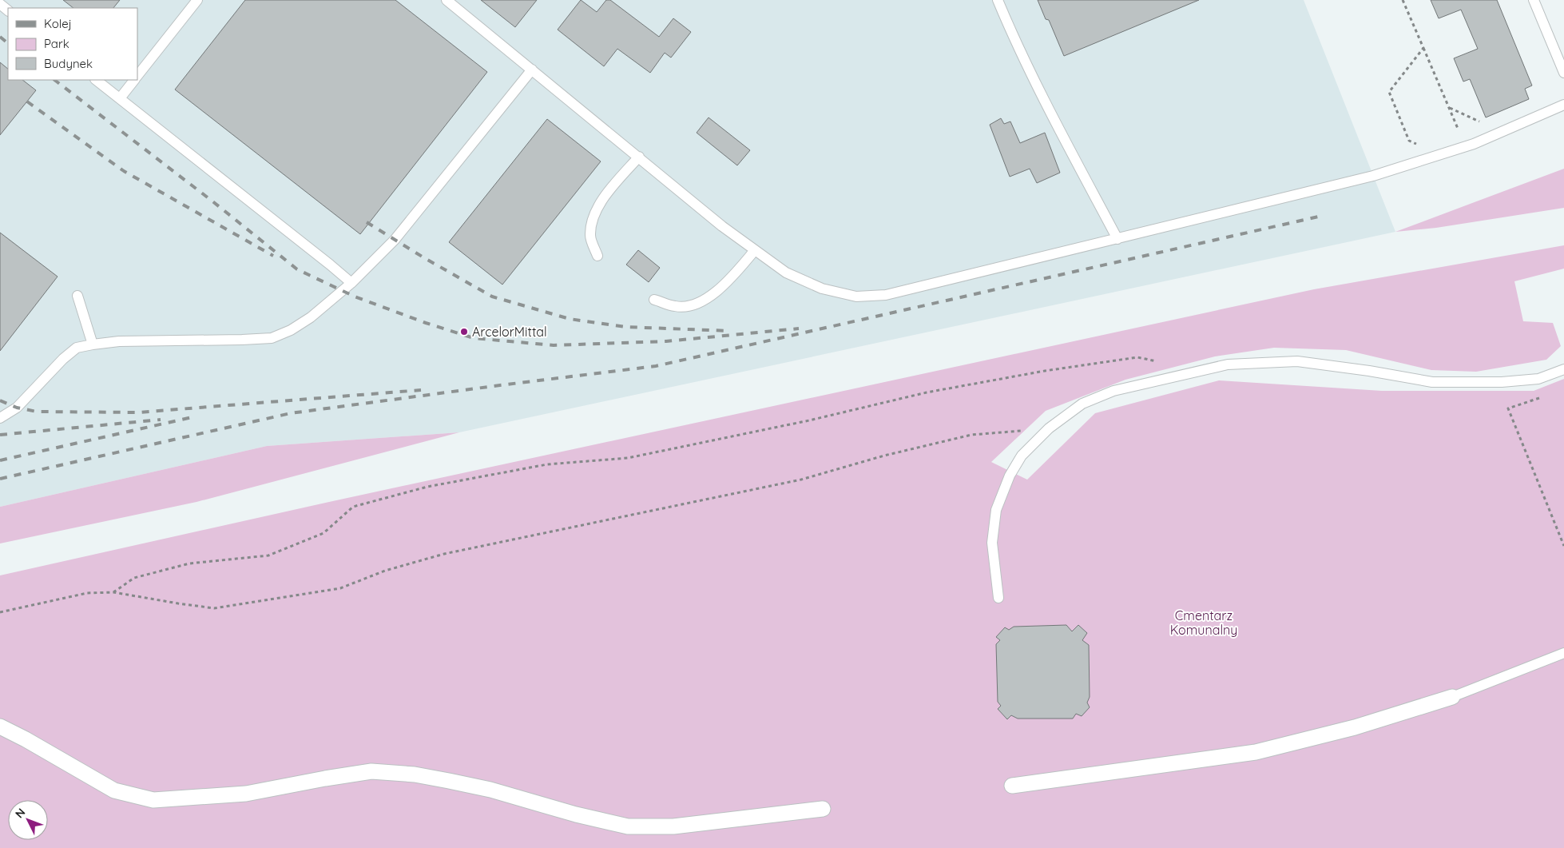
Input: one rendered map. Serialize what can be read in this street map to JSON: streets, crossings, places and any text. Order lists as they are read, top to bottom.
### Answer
{
  "parks": ["Cmentarz Komunalny"],
  "places": ["ArcelorMittal"],
  "legend": ["Kolej", "Park", "Budynek"],
  "north": "top left"
}
